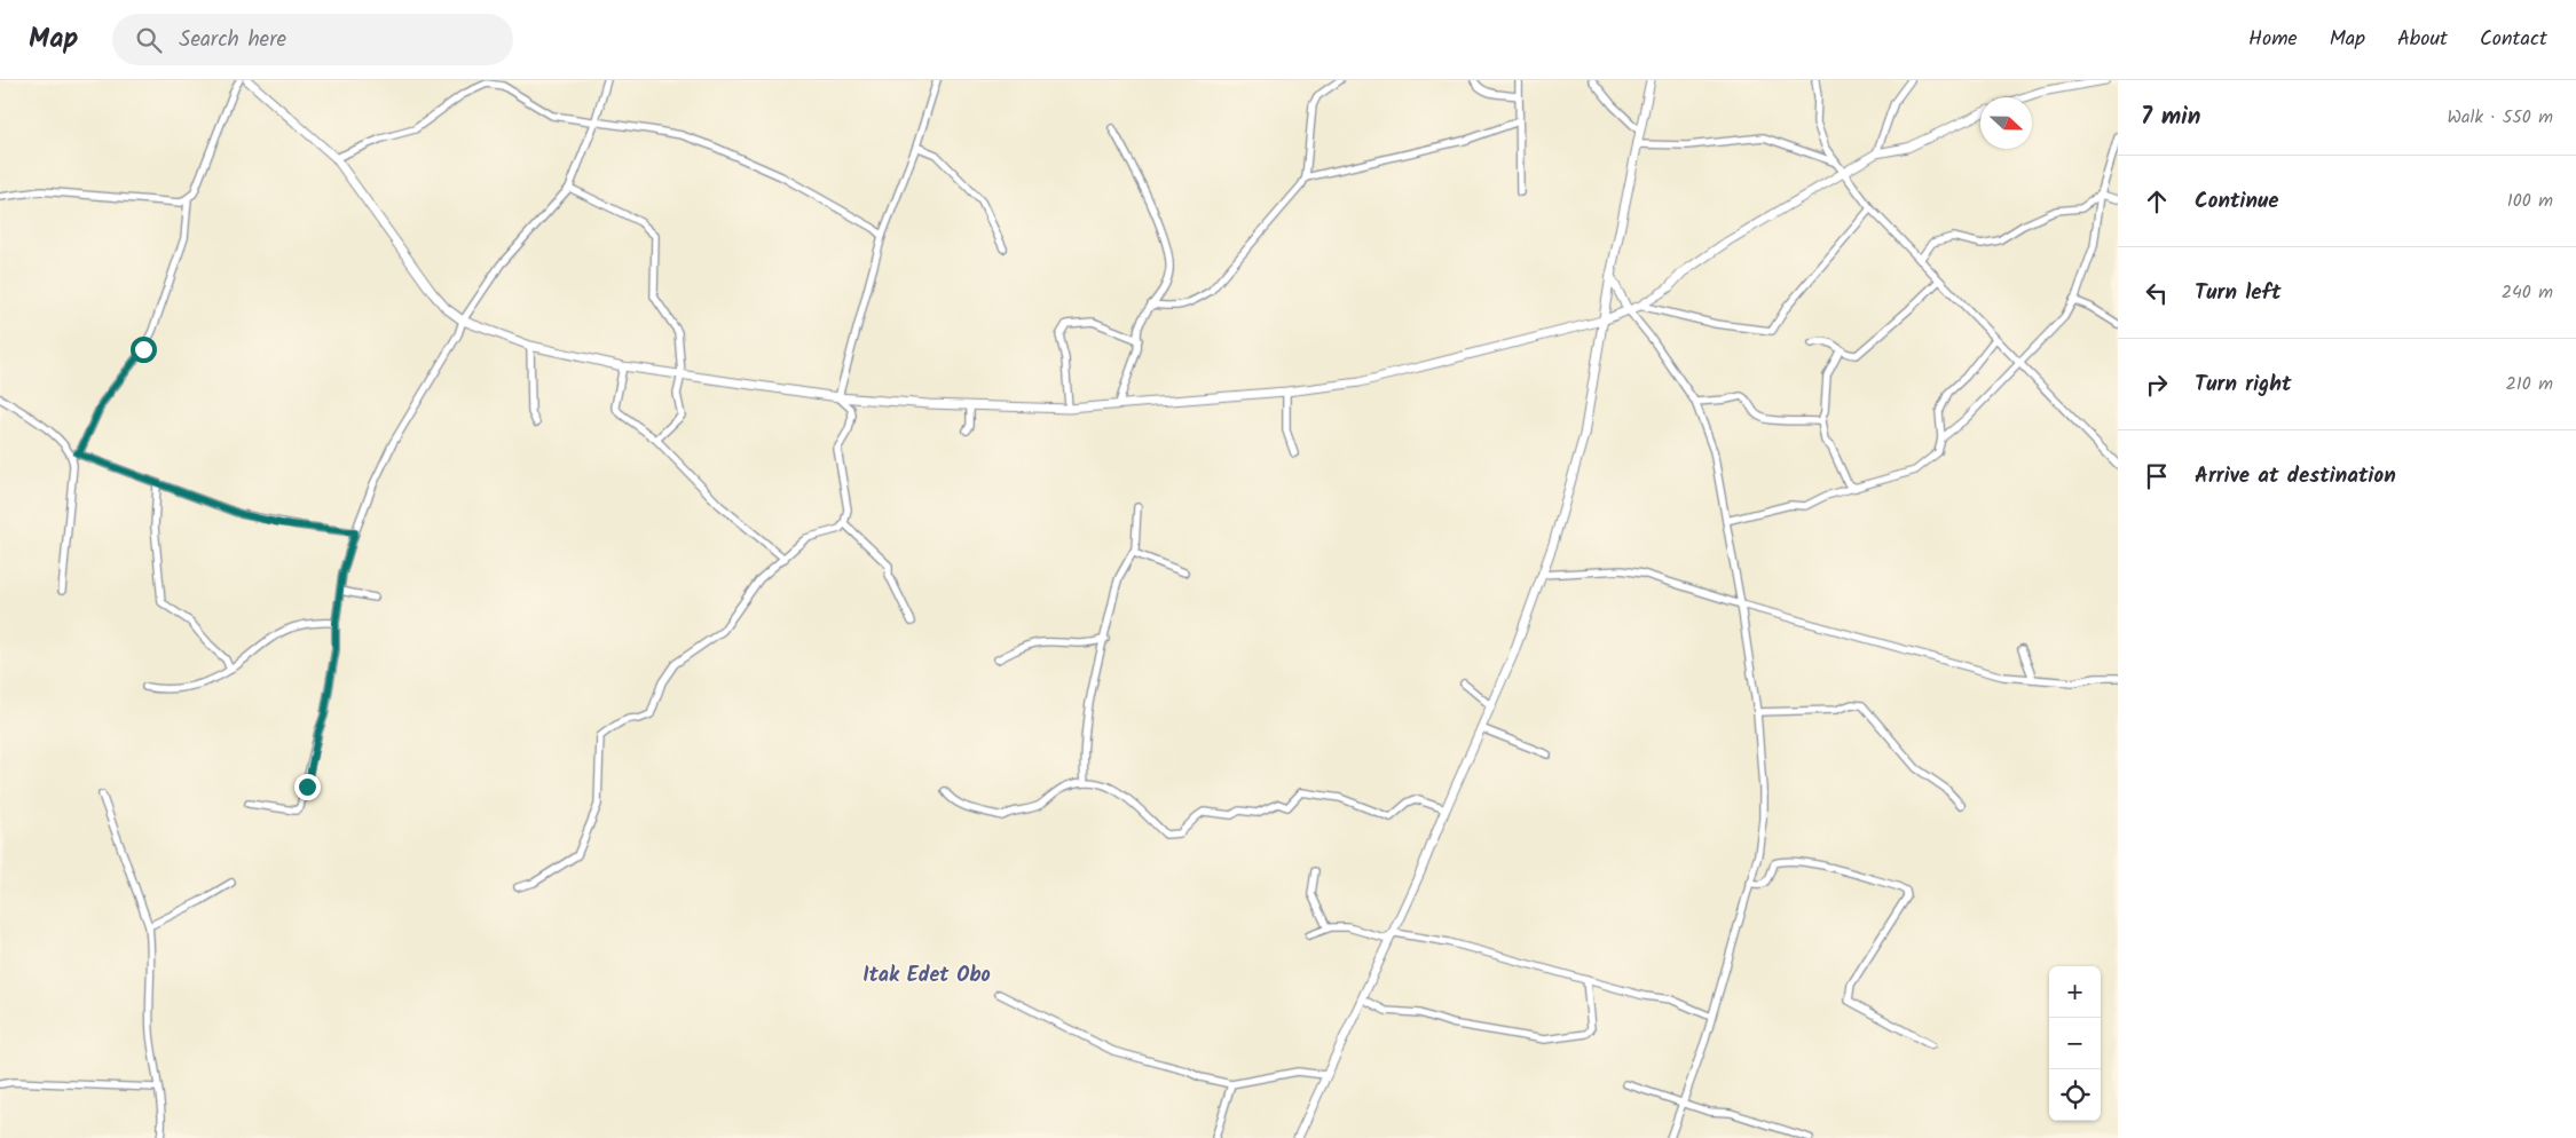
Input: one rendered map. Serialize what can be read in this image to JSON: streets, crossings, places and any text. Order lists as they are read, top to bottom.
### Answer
{
  "districts": ["Itak Edet Obo"],
  "north": "right",
  "page": {
    "header": "Map",
    "search": "Search here",
    "nav": [
      "Home",
      "Map",
      "About",
      "Contact"
    ],
    "heading": ["7 min", "Walk · 550 m"],
    "list": [
      ["Continue", "100 m"],
      ["Turn left", "240 m"],
      ["Turn right", "210 m"],
      "Arrive at destination"
    ],
    "map_buttons": ["+", "−"]
  }
}
